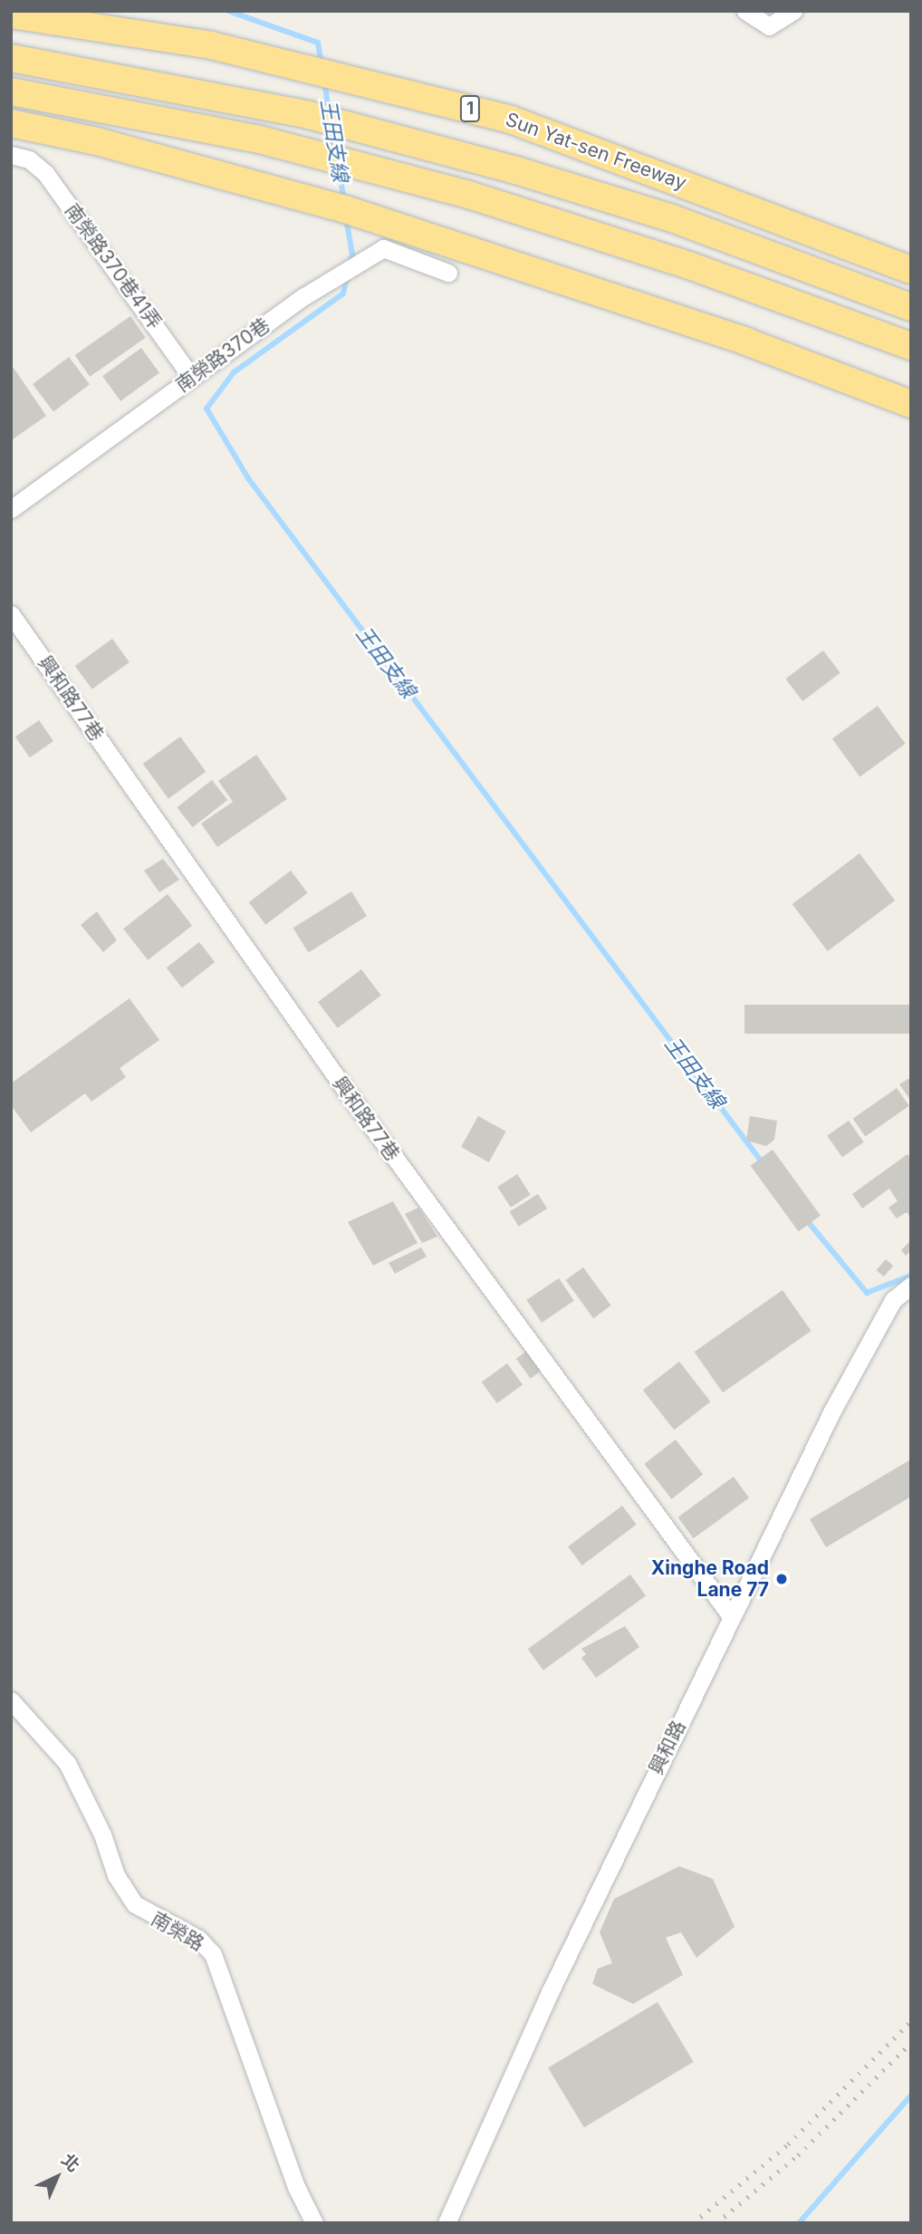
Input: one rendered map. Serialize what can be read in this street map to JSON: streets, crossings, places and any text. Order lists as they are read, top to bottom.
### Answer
{
  "streets": {
    "highway": ["1", "Sun Yat-sen Freeway"],
    "street": [
      "南榮路370巷41弄",
      "南榮路370巷",
      "興和路77巷",
      "興和路",
      "南榮路"
    ]
  },
  "crossings": [
    ["南榮路370巷41弄", "南榮路370巷"],
    ["興和路77巷", "興和路"]
  ],
  "water": ["王田支線"],
  "places": ["Xinghe Road Lane 77"],
  "north": "top right"
}
